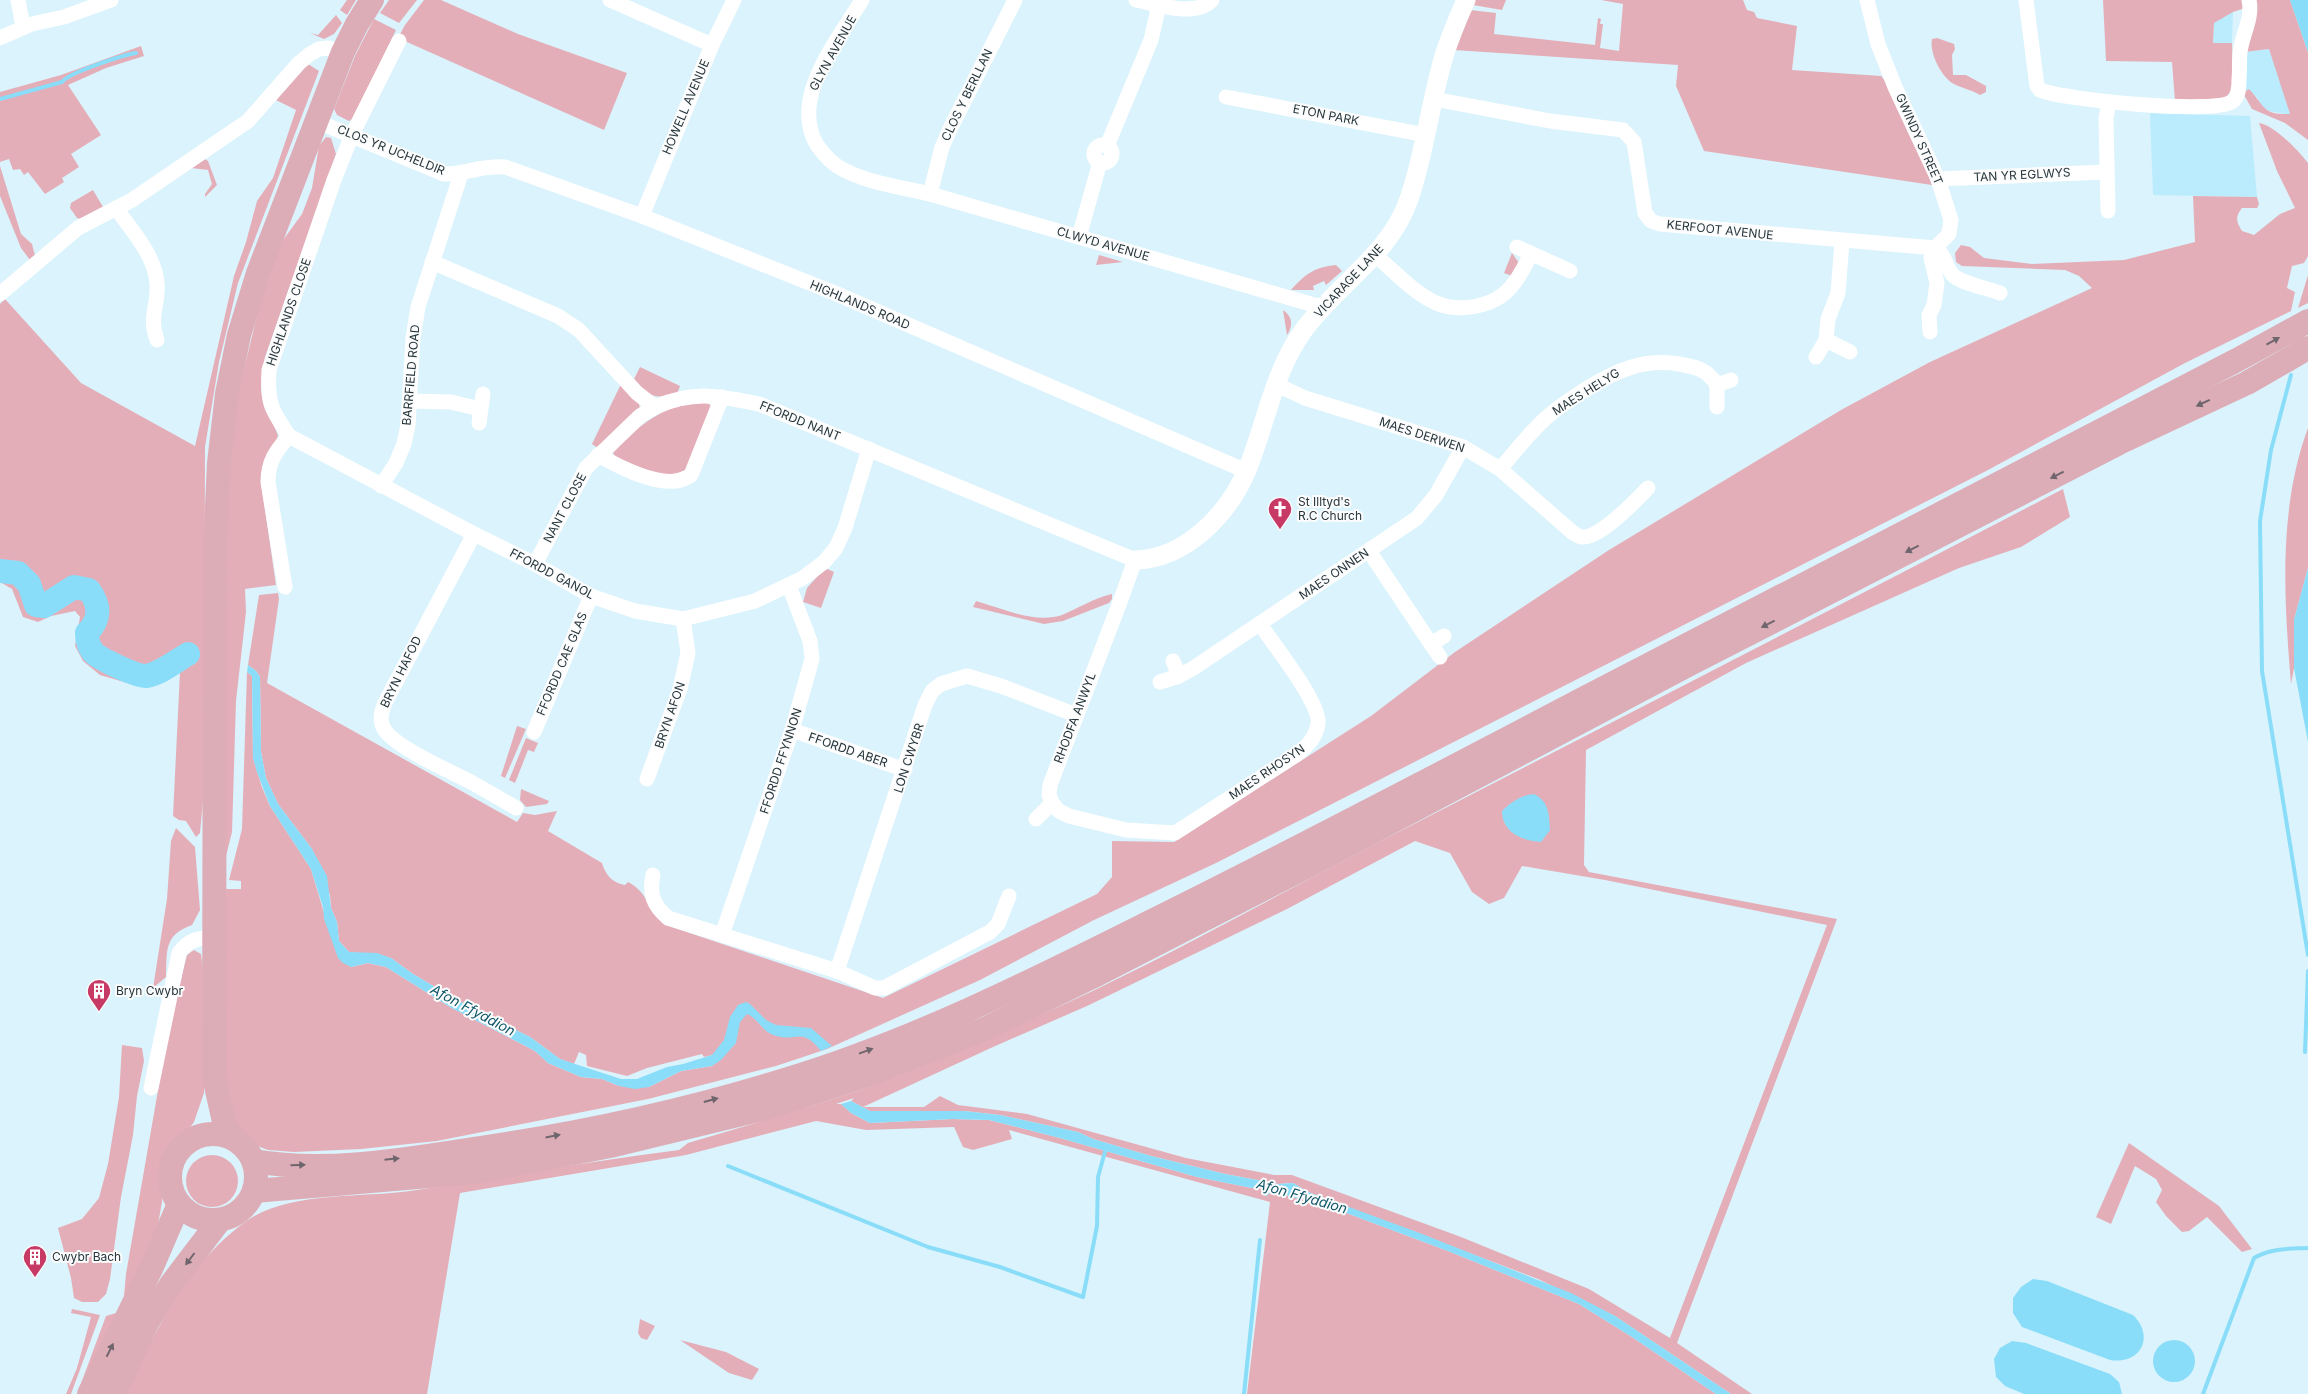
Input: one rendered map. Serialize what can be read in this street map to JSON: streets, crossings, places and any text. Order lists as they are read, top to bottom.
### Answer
{
  "streets": {
    "street": [
      "GLYN AVENUE",
      "CLOS Y BERLLAN",
      "HOWELL AVENUE",
      "ETON PARK",
      "GWINDY STREET",
      "CLOS YR UCHELDIR",
      "TAN YR EGLWYS",
      "KERFOOT AVENUE",
      "CLWYD AVENUE",
      "VICARAGE LANE",
      "HIGHLANDS ROAD",
      "HIGHLANDS CLOSE",
      "BARRFIELD ROAD",
      "MAES HELYG",
      "FFORDD NANT",
      "MAES DERWEN",
      "NANT CLOSE",
      "FFORDD GANOL",
      "MAES ONNEN",
      "FFORDD CAE GLAS",
      "BRYN HAFOD",
      "BRYN AFON",
      "RHODFA ANWYL",
      "FFORDD ABER",
      "LON CWYBR",
      "FFORDD FFYNNON",
      "MAES RHOSYN"
    ]
  },
  "crossings": [
    ["GLYN AVENUE", "CLWYD AVENUE"],
    ["CLOS Y BERLLAN", "CLWYD AVENUE"],
    ["HOWELL AVENUE", "HIGHLANDS ROAD"],
    ["ETON PARK", "VICARAGE LANE"],
    ["GWINDY STREET", "TAN YR EGLWYS"],
    ["GWINDY STREET", "KERFOOT AVENUE"],
    ["CLOS YR UCHELDIR", "HIGHLANDS ROAD"],
    ["CLOS YR UCHELDIR", "HIGHLANDS CLOSE"],
    ["CLOS YR UCHELDIR", "BARRFIELD ROAD"],
    ["KERFOOT AVENUE", "VICARAGE LANE"],
    ["CLWYD AVENUE", "VICARAGE LANE"],
    ["VICARAGE LANE", "HIGHLANDS ROAD"],
    ["VICARAGE LANE", "FFORDD NANT"],
    ["VICARAGE LANE", "MAES DERWEN"],
    ["VICARAGE LANE", "RHODFA ANWYL"],
    ["HIGHLANDS ROAD", "BARRFIELD ROAD"],
    ["HIGHLANDS CLOSE", "FFORDD GANOL"],
    ["BARRFIELD ROAD", "FFORDD GANOL"],
    ["MAES HELYG", "MAES DERWEN"],
    ["FFORDD NANT", "NANT CLOSE"],
    ["FFORDD NANT", "FFORDD GANOL"],
    ["FFORDD NANT", "RHODFA ANWYL"],
    ["MAES DERWEN", "MAES ONNEN"],
    ["NANT CLOSE", "FFORDD GANOL"],
    ["FFORDD GANOL", "FFORDD CAE GLAS"],
    ["FFORDD GANOL", "BRYN HAFOD"],
    ["FFORDD GANOL", "BRYN AFON"],
    ["FFORDD GANOL", "FFORDD FFYNNON"],
    ["MAES ONNEN", "MAES RHOSYN"],
    ["RHODFA ANWYL", "LON CWYBR"],
    ["RHODFA ANWYL", "MAES RHOSYN"],
    ["FFORDD ABER", "LON CWYBR"],
    ["FFORDD ABER", "FFORDD FFYNNON"]
  ],
  "water": ["Afon Ffyddion"],
  "places": {
    "church": ["St Illtyd's R.C Church"],
    "building": ["Bryn Cwybr", "Cwybr Bach"]
  }
}
